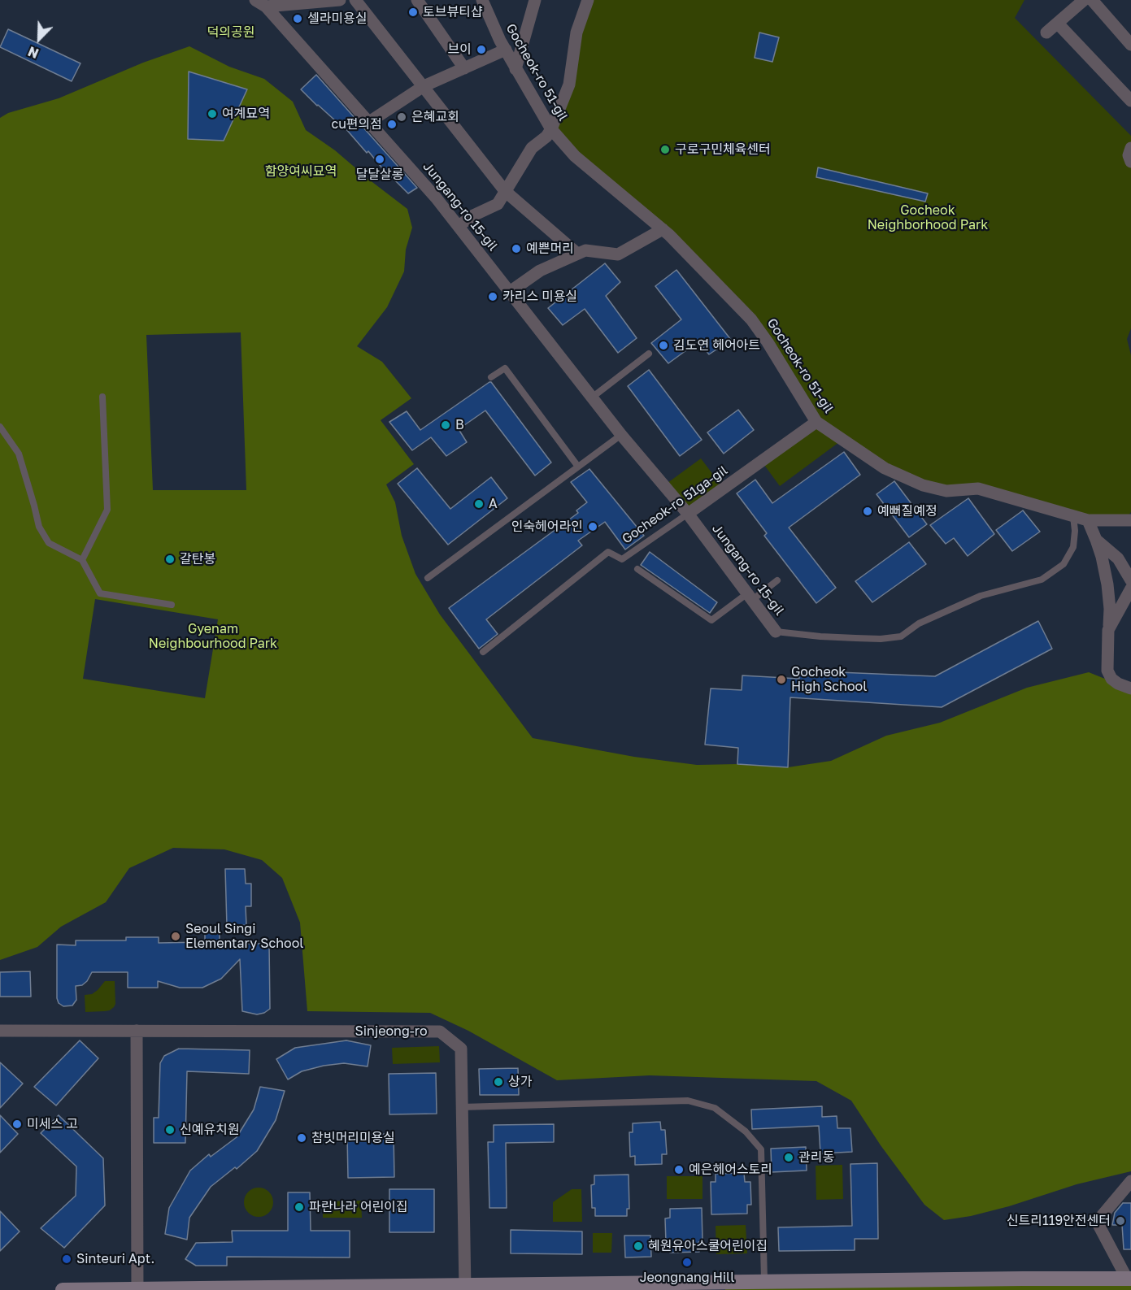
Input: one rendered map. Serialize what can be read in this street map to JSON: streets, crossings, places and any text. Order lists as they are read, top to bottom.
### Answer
{
  "streets": {
    "street": [
      "Gocheok-ro 51-gil",
      "Jungang-ro 15-gil",
      "Gocheok-ro 51ga-gil",
      "Sinjeong-ro"
    ]
  },
  "crossings": [
    ["Gocheok-ro 51-gil", "Jungang-ro 15-gil"],
    ["Gocheok-ro 51-gil", "Gocheok-ro 51ga-gil"],
    ["Jungang-ro 15-gil", "Gocheok-ro 51ga-gil"]
  ],
  "parks": [
    "덕의공원",
    "함양여씨묘역",
    "Gocheok Neighborhood Park",
    "Gyenam Neighbourhood Park"
  ],
  "places": [
    "토브뷰티샵",
    "셀라미용실",
    "브이",
    "여계묘역",
    "은혜교회",
    "cu편의점",
    "구로구민체육센터",
    "달달살롱",
    "예쁜머리",
    "카리스 미용실",
    "김도연 헤어아트",
    "B",
    "A",
    "예뻐질예정",
    "인숙헤어라인",
    "갈탄봉",
    "Gocheok High School",
    "Seoul Singi Elementary School",
    "상가",
    "미세스 고",
    "신예유치원",
    "참빗머리미용실",
    "관리동",
    "예은헤어스토리",
    "파란나라 어린이집",
    "신트리119안전센터",
    "혜원유아스쿨어린이집",
    "Sinteuri Apt.",
    "Jeongnang Hill"
  ],
  "north": "bottom left"
}
